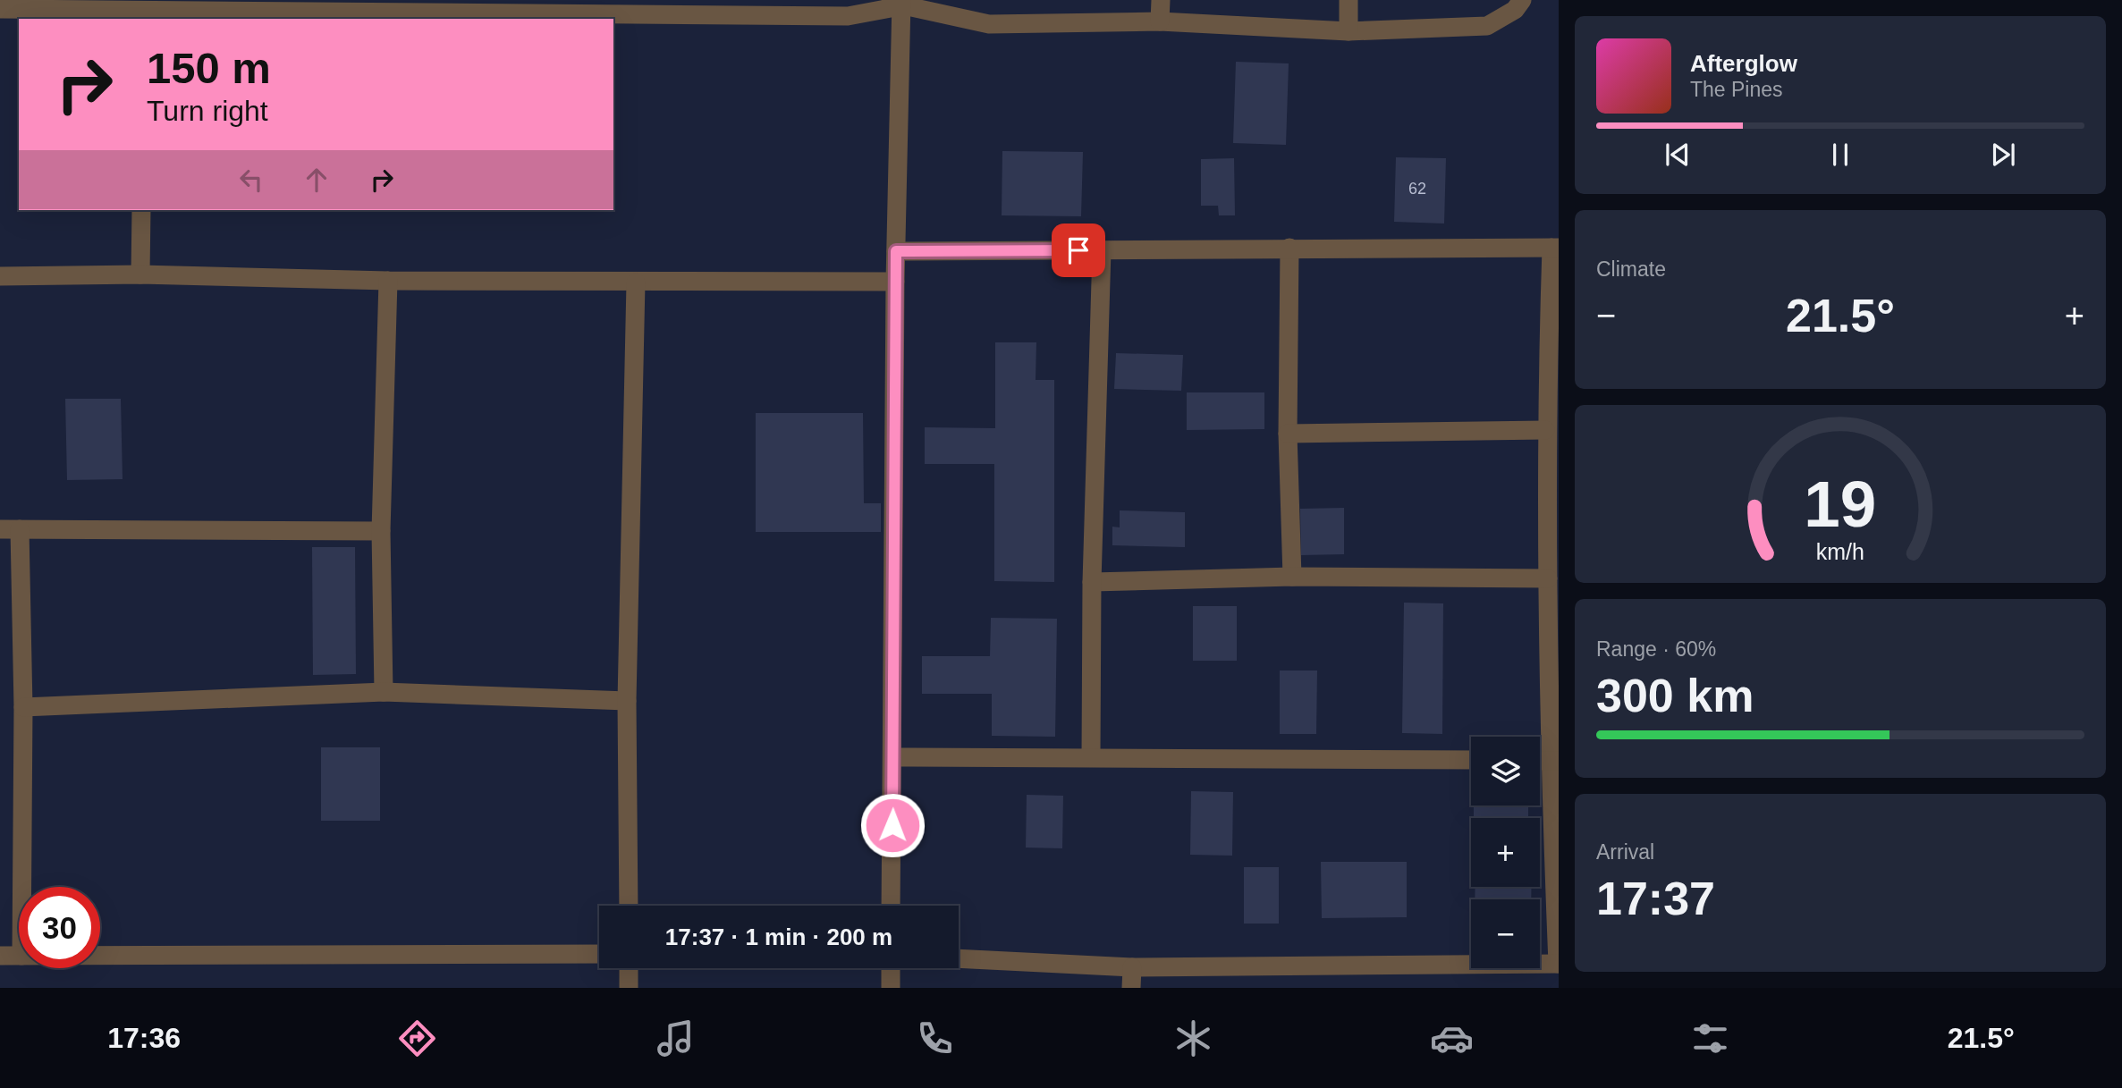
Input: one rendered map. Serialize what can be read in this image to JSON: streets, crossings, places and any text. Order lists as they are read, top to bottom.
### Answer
{
  "house_numbers": ["62"],
  "page": {
    "turn": ["150 m", "Turn right"],
    "song": ["Afterglow", "The Pines"],
    "tile": [
      "Climate",
      ["Range · 60%", "300 km"],
      ["Arrival", "17:37"]
    ],
    "heat": ["−", "21.5°", "+"],
    "map_buttons": ["+", "−"],
    "limit": "30",
    "trip": "17:37 · 1 min · 200 m",
    "tabs": ["17:36", "21.5°"],
    "gauge": ["19", "km/h"]
  }
}
